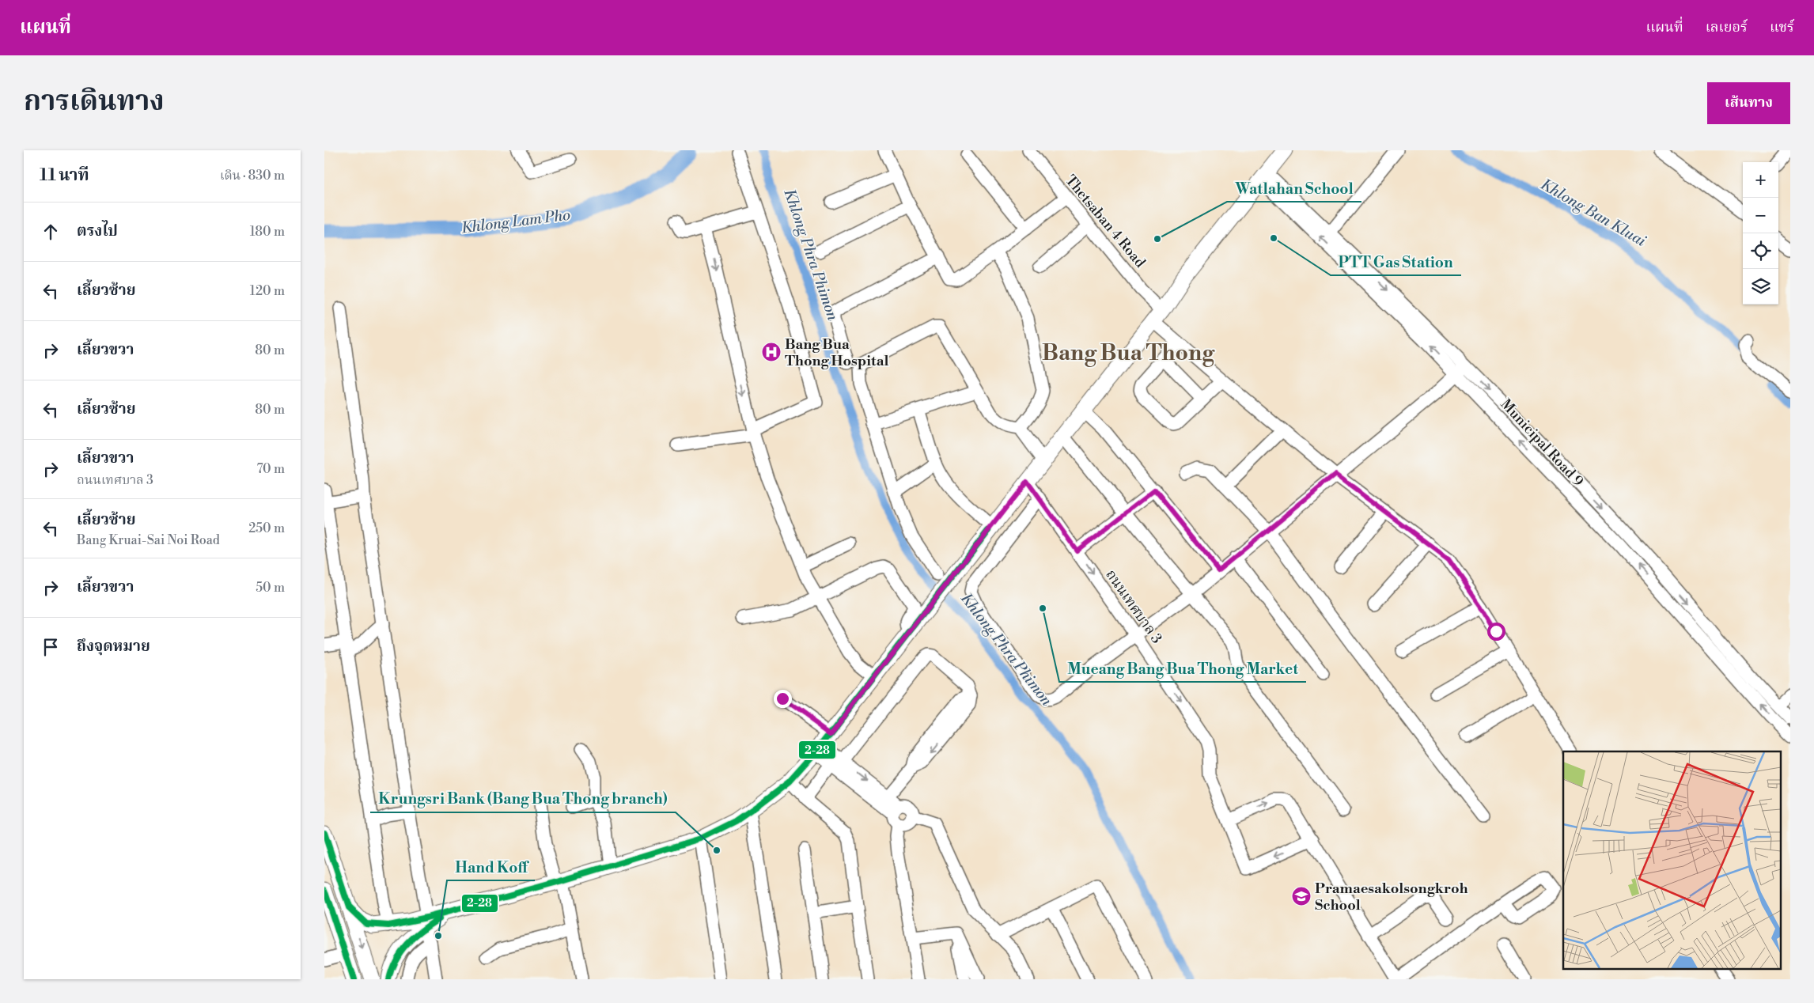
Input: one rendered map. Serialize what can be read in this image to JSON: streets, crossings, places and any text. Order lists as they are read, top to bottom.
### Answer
{
  "streets": {
    "street": ["Thetsaban 4 Road", "Municipal Road 9", "ถนนเทศบาล 3"]
  },
  "districts": ["Bang Bua Thong"],
  "water": ["Khlong Ban Kluai", "Khlong Lam Pho", "Khlong Phra Phimon"],
  "places": {
    "other": [
      "PTT Gas Station",
      "Watlahan School",
      "Mueang Bang Bua Thong Market",
      "Krungsri Bank (Bang Bua Thong branch)",
      "Hand Koff"
    ],
    "hospital": ["Bang Bua Thong Hospital"],
    "school or university": ["Pramaesakolsongkroh School"]
  },
  "lines": ["transit line 2-28"],
  "page": {
    "header": "แผนที่",
    "nav": ["แผนที่", "เลเยอร์", "แชร์"],
    "title": "การเดินทาง",
    "buttons": "เส้นทาง",
    "heading": ["11 นาที", "เดิน · 830 m"],
    "map_buttons": ["+", "−"],
    "list": [
      ["ตรงไป", "180 m"],
      ["เลี้ยวซ้าย", "120 m"],
      ["เลี้ยวขวา", "80 m"],
      ["เลี้ยวซ้าย", "80 m"],
      ["เลี้ยวขวา", "ถนนเทศบาล 3", "70 m"],
      ["เลี้ยวซ้าย", "Bang Kruai-Sai Noi Road", "250 m"],
      ["เลี้ยวขวา", "50 m"],
      "ถึงจุดหมาย"
    ]
  }
}
